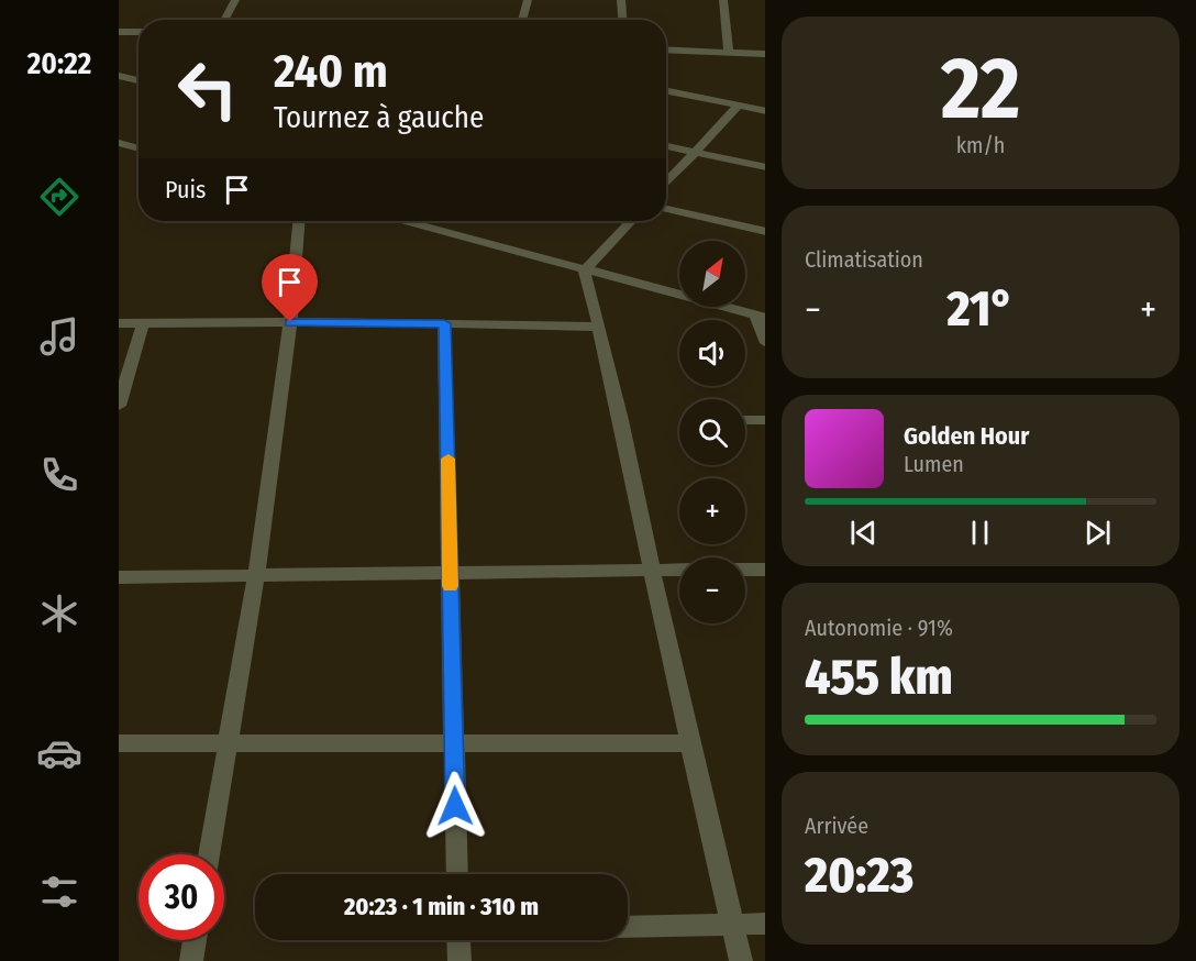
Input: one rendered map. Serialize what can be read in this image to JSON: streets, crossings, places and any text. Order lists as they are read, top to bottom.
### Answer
{
  "north": "top right",
  "page": {
    "tabs": "20:22",
    "tile": [
      ["22", "km/h"],
      "Climatisation",
      ["Autonomie · 91%", "455 km"],
      ["Arrivée", "20:23"]
    ],
    "turn": ["240 m", "Tournez à gauche"],
    "then": "Puis",
    "map_buttons": ["+", "−"],
    "heat": ["−", "21°", "+"],
    "song": ["Golden Hour", "Lumen"],
    "limit": "30",
    "trip": "20:23 · 1 min · 310 m"
  }
}
